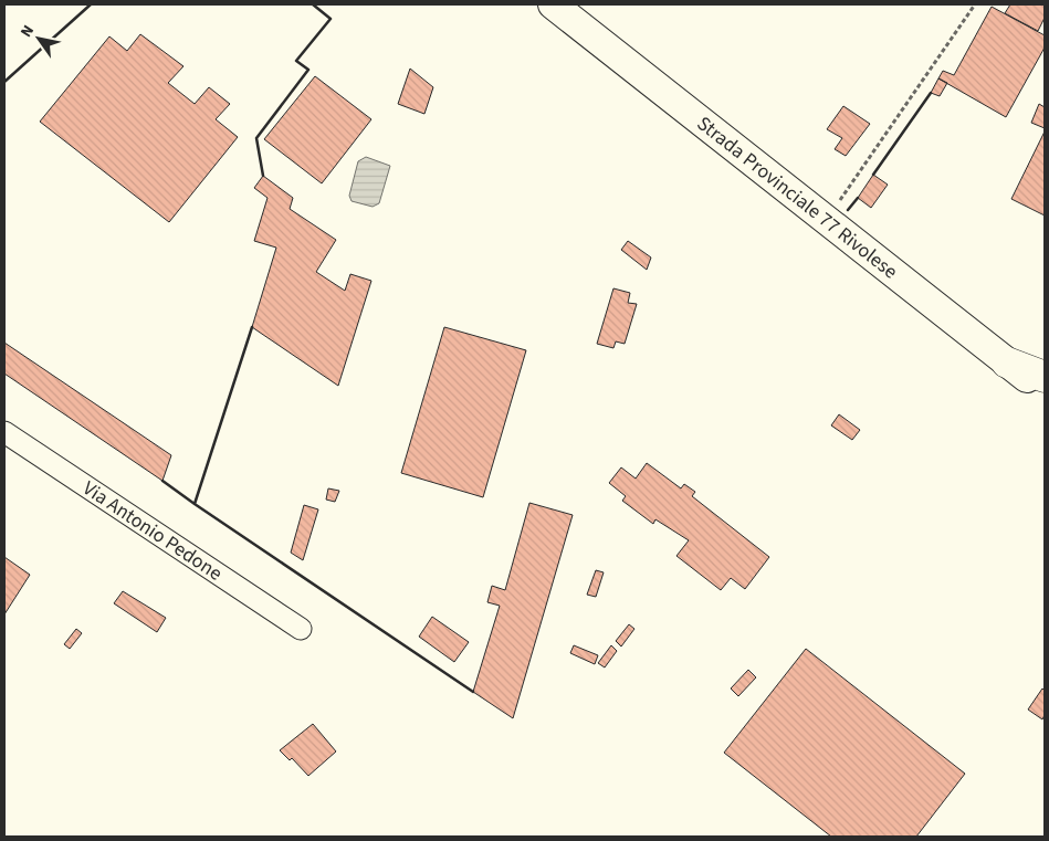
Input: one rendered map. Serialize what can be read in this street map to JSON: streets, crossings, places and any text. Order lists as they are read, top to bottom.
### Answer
{
  "streets": {
    "main road": ["Strada Provinciale 77 Rivolese"],
    "street": ["Via Antonio Pedone"]
  },
  "north": "top left"
}
